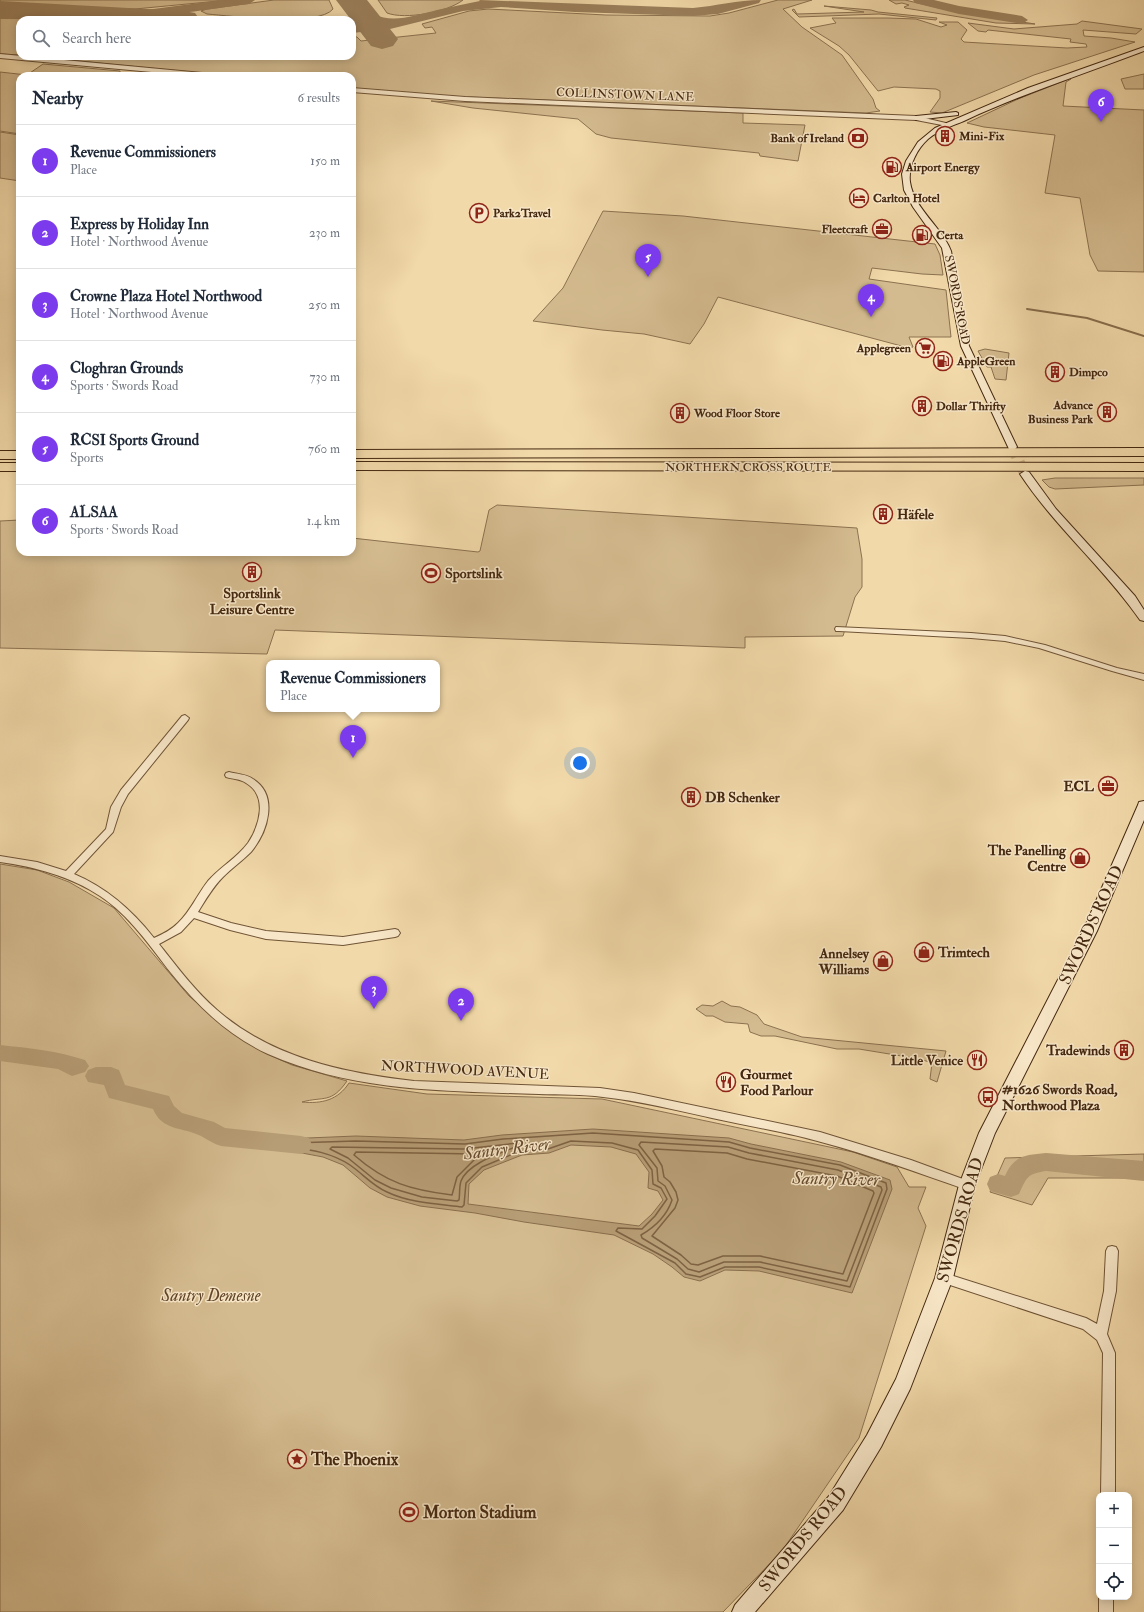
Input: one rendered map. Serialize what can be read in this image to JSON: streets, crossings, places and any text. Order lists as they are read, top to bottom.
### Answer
{
  "streets": {
    "highway": ["NORTHERN CROSS ROUTE"],
    "main road": ["SWORDS ROAD"],
    "street": ["COLLINSTOWN LANE", "NORTHWOOD AVENUE"]
  },
  "crossings": [
    ["COLLINSTOWN LANE", "SWORDS ROAD"],
    ["SWORDS ROAD", "NORTHWOOD AVENUE"]
  ],
  "water": ["Santry River"],
  "parks": ["Santry Demesne"],
  "places": {
    "building": [
      "Mini-Fix",
      "Dimpco",
      "Dollar Thrifty",
      "Advance Business Park",
      "Wood Floor Store",
      "Häfele",
      "Sportslink Leisure Centre",
      "DB Schenker",
      "Tradewinds"
    ],
    "bank": ["Bank of Ireland"],
    "fuel station": ["Airport Energy", "Certa", "AppleGreen"],
    "hotel": ["Carlton Hotel"],
    "parking": ["Park2Travel"],
    "office": ["Fleetcraft", "ECL"],
    "supermarket": ["Applegreen"],
    "sports": ["Sportslink", "Morton Stadium"],
    "shop": ["The Panelling Centre", "Trimtech", "Annelsey Williams"],
    "restaurant": ["Little Venice", "Gourmet Food Parlour"],
    "bus stop": ["#1626 Swords Road, Northwood Plaza"],
    "place": ["The Phoenix"]
  },
  "page": {
    "search": "Search here",
    "heading": ["Nearby", "6 results"],
    "pins": [
      "6",
      "5",
      "4",
      "1",
      "3",
      "2"
    ],
    "list": [
      {
        "mark": "1",
        "name": "Revenue Commissioners",
        "note": "Place",
        "value": "150 m"
      },
      {
        "mark": "2",
        "name": "Express by Holiday Inn",
        "note": "Hotel · Northwood Avenue",
        "value": "230 m"
      },
      {
        "mark": "3",
        "name": "Crowne Plaza Hotel Northwood",
        "note": "Hotel · Northwood Avenue",
        "value": "250 m"
      },
      {
        "mark": "4",
        "name": "Cloghran Grounds",
        "note": "Sports · Swords Road",
        "value": "730 m"
      },
      {
        "mark": "5",
        "name": "RCSI Sports Ground",
        "note": "Sports",
        "value": "760 m"
      },
      {
        "mark": "6",
        "name": "ALSAA",
        "note": "Sports · Swords Road",
        "value": "1.4 km"
      }
    ],
    "popup": ["Revenue Commissioners", "Place"],
    "map_buttons": ["+", "−"]
  }
}
